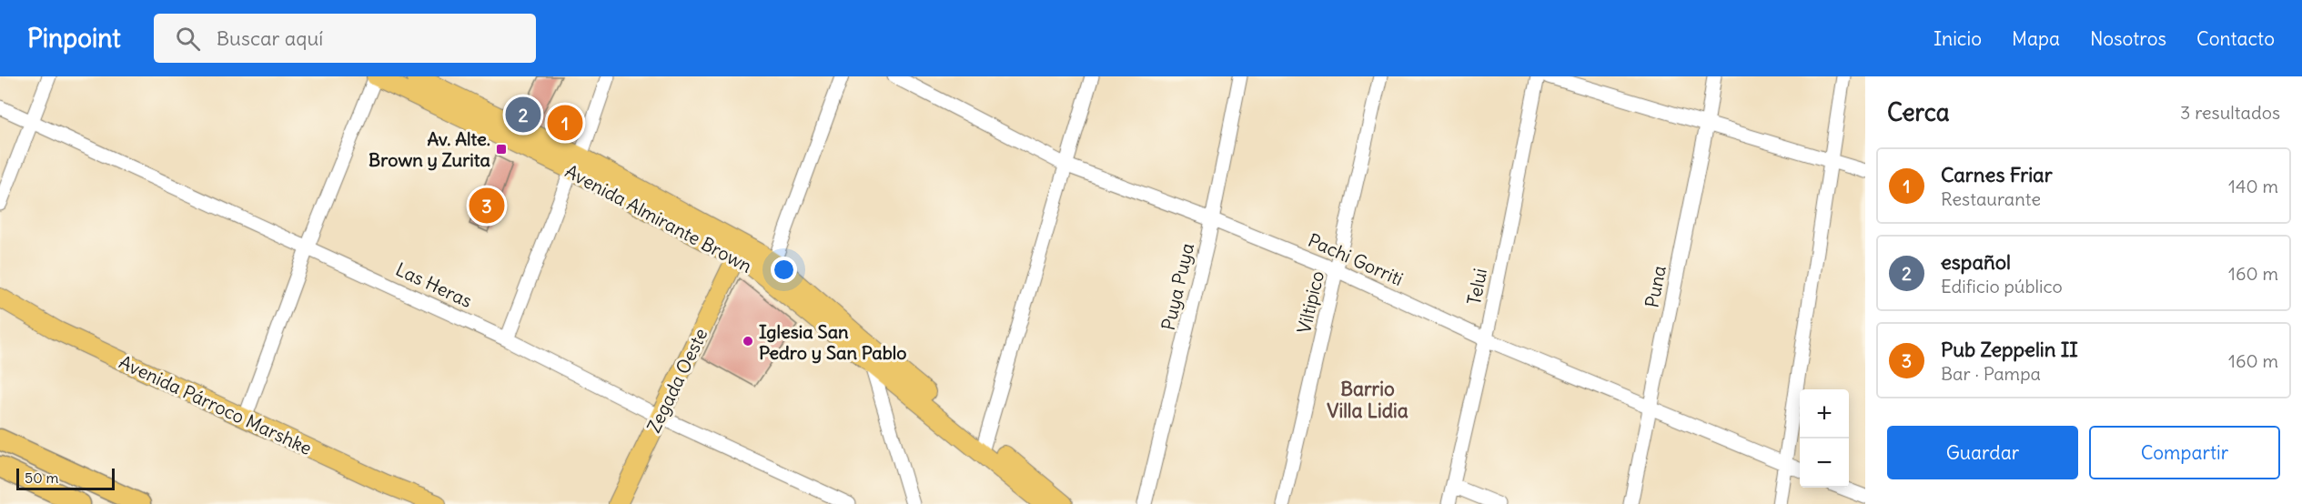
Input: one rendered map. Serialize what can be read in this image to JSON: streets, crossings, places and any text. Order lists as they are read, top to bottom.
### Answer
{
  "streets": {
    "main road": ["Avenida Almirante Brown", "Zegada Oeste", "Avenida Párroco Marshke"],
    "street": [
      "Pachi Gorriti",
      "Las Heras",
      "Puya Puya",
      "Telui",
      "Puna",
      "Viltipico"
    ]
  },
  "crossings": [
    ["Avenida Almirante Brown", "Zegada Oeste"],
    ["Pachi Gorriti", "Puya Puya"],
    ["Pachi Gorriti", "Telui"],
    ["Pachi Gorriti", "Puna"],
    ["Pachi Gorriti", "Viltipico"],
    ["Las Heras", "Zegada Oeste"]
  ],
  "districts": ["Barrio Villa Lidia"],
  "places": {
    "transit": ["Av. Alte. Brown y Zurita"],
    "other": ["Iglesia San Pedro y San Pablo"]
  },
  "scale_bar": "50 m",
  "page": {
    "header": "Pinpoint",
    "search": "Buscar aquí",
    "nav": [
      "Inicio",
      "Mapa",
      "Nosotros",
      "Contacto"
    ],
    "heading": ["Cerca", "3 resultados"],
    "pins": ["2", "1", "3"],
    "list": [
      {
        "mark": "1",
        "name": "Carnes Friar",
        "note": "Restaurante",
        "value": "140 m"
      },
      {
        "mark": "2",
        "name": "español",
        "note": "Edificio público",
        "value": "160 m"
      },
      {
        "mark": "3",
        "name": "Pub Zeppelin II",
        "note": "Bar · Pampa",
        "value": "160 m"
      }
    ],
    "map_buttons": ["+", "−"],
    "buttons": ["Guardar", "Compartir"],
    "scale": "50 m"
  }
}
